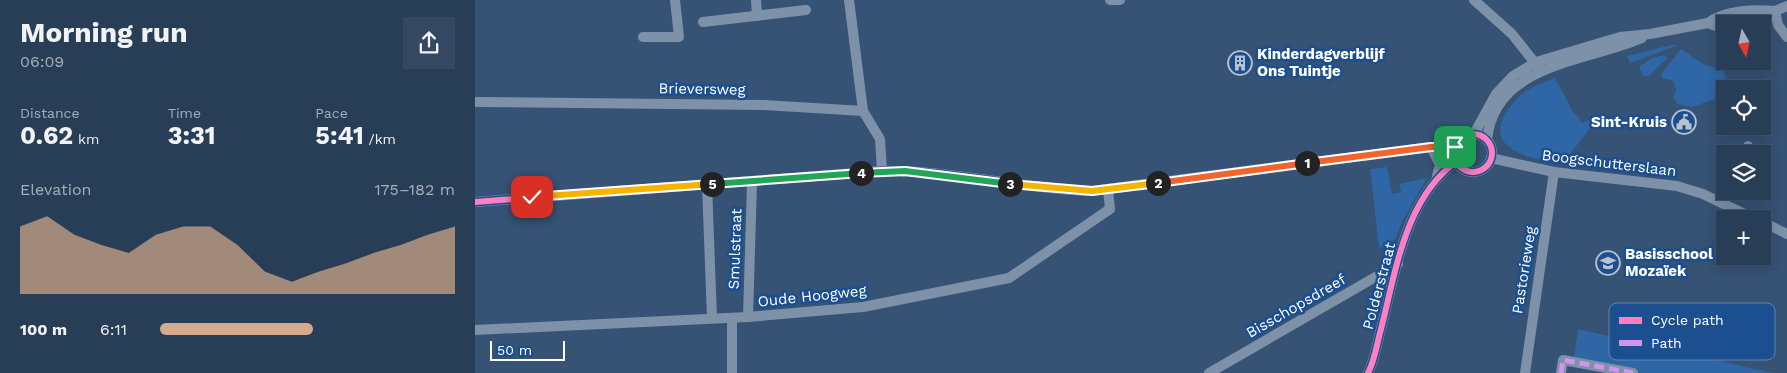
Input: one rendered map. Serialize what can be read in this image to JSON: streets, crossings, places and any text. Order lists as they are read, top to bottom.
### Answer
{
  "streets": {
    "street": [
      "Brieversweg",
      "Boogschutterslaan",
      "Smulstraat",
      "Pastorieweg",
      "Polderstraat",
      "Oude Hoogweg",
      "Bisschopsdreef"
    ]
  },
  "crossings": [
    ["Boogschutterslaan", "Pastorieweg"],
    ["Boogschutterslaan", "Polderstraat"],
    ["Smulstraat", "Oude Hoogweg"],
    ["Polderstraat", "Bisschopsdreef"]
  ],
  "places": {
    "building": ["Kinderdagverblijf Ons Tuintje"],
    "public building": ["Sint-Kruis"],
    "school or university": ["Basisschool Mozaïek"]
  },
  "legend": ["Cycle path", "Path"],
  "scale_bar": "50 m",
  "north": "bottom",
  "page": {
    "heading": ["Morning run", "06:09"],
    "map_buttons": "+",
    "stats": [
      ["Distance", "0.62 km"],
      ["Time", "3:31"],
      ["Pace", "5:41 /km"]
    ],
    "pins": [
      "1",
      "4",
      "2",
      "3",
      "5"
    ],
    "chart": ["Elevation", "175–182 m"],
    "list": [
      {
        "name": "100 m",
        "note": "6:11"
      }
    ],
    "scale": "50 m"
  }
}
